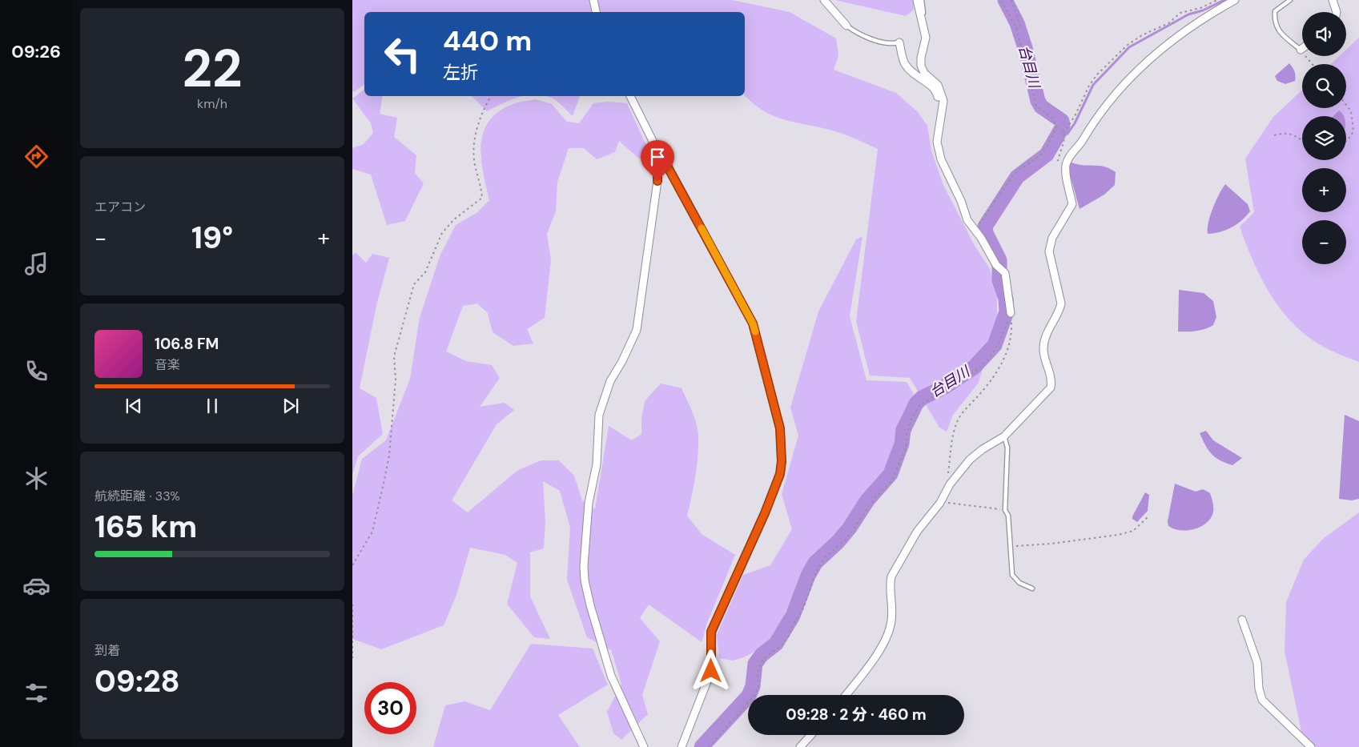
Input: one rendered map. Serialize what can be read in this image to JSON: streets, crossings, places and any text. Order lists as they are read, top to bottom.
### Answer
{
  "water": ["台目川"],
  "page": {
    "tabs": "09:26",
    "tile": [
      ["22", "km/h"],
      "エアコン",
      ["航続距離 · 33%", "165 km"],
      ["到着", "09:28"]
    ],
    "map_buttons": ["+", "−"],
    "turn": ["440 m", "左折"],
    "heat": ["−", "19°", "+"],
    "song": ["106.8 FM", "音楽"],
    "limit": "30",
    "trip": "09:28 · 2 分 · 460 m"
  }
}
